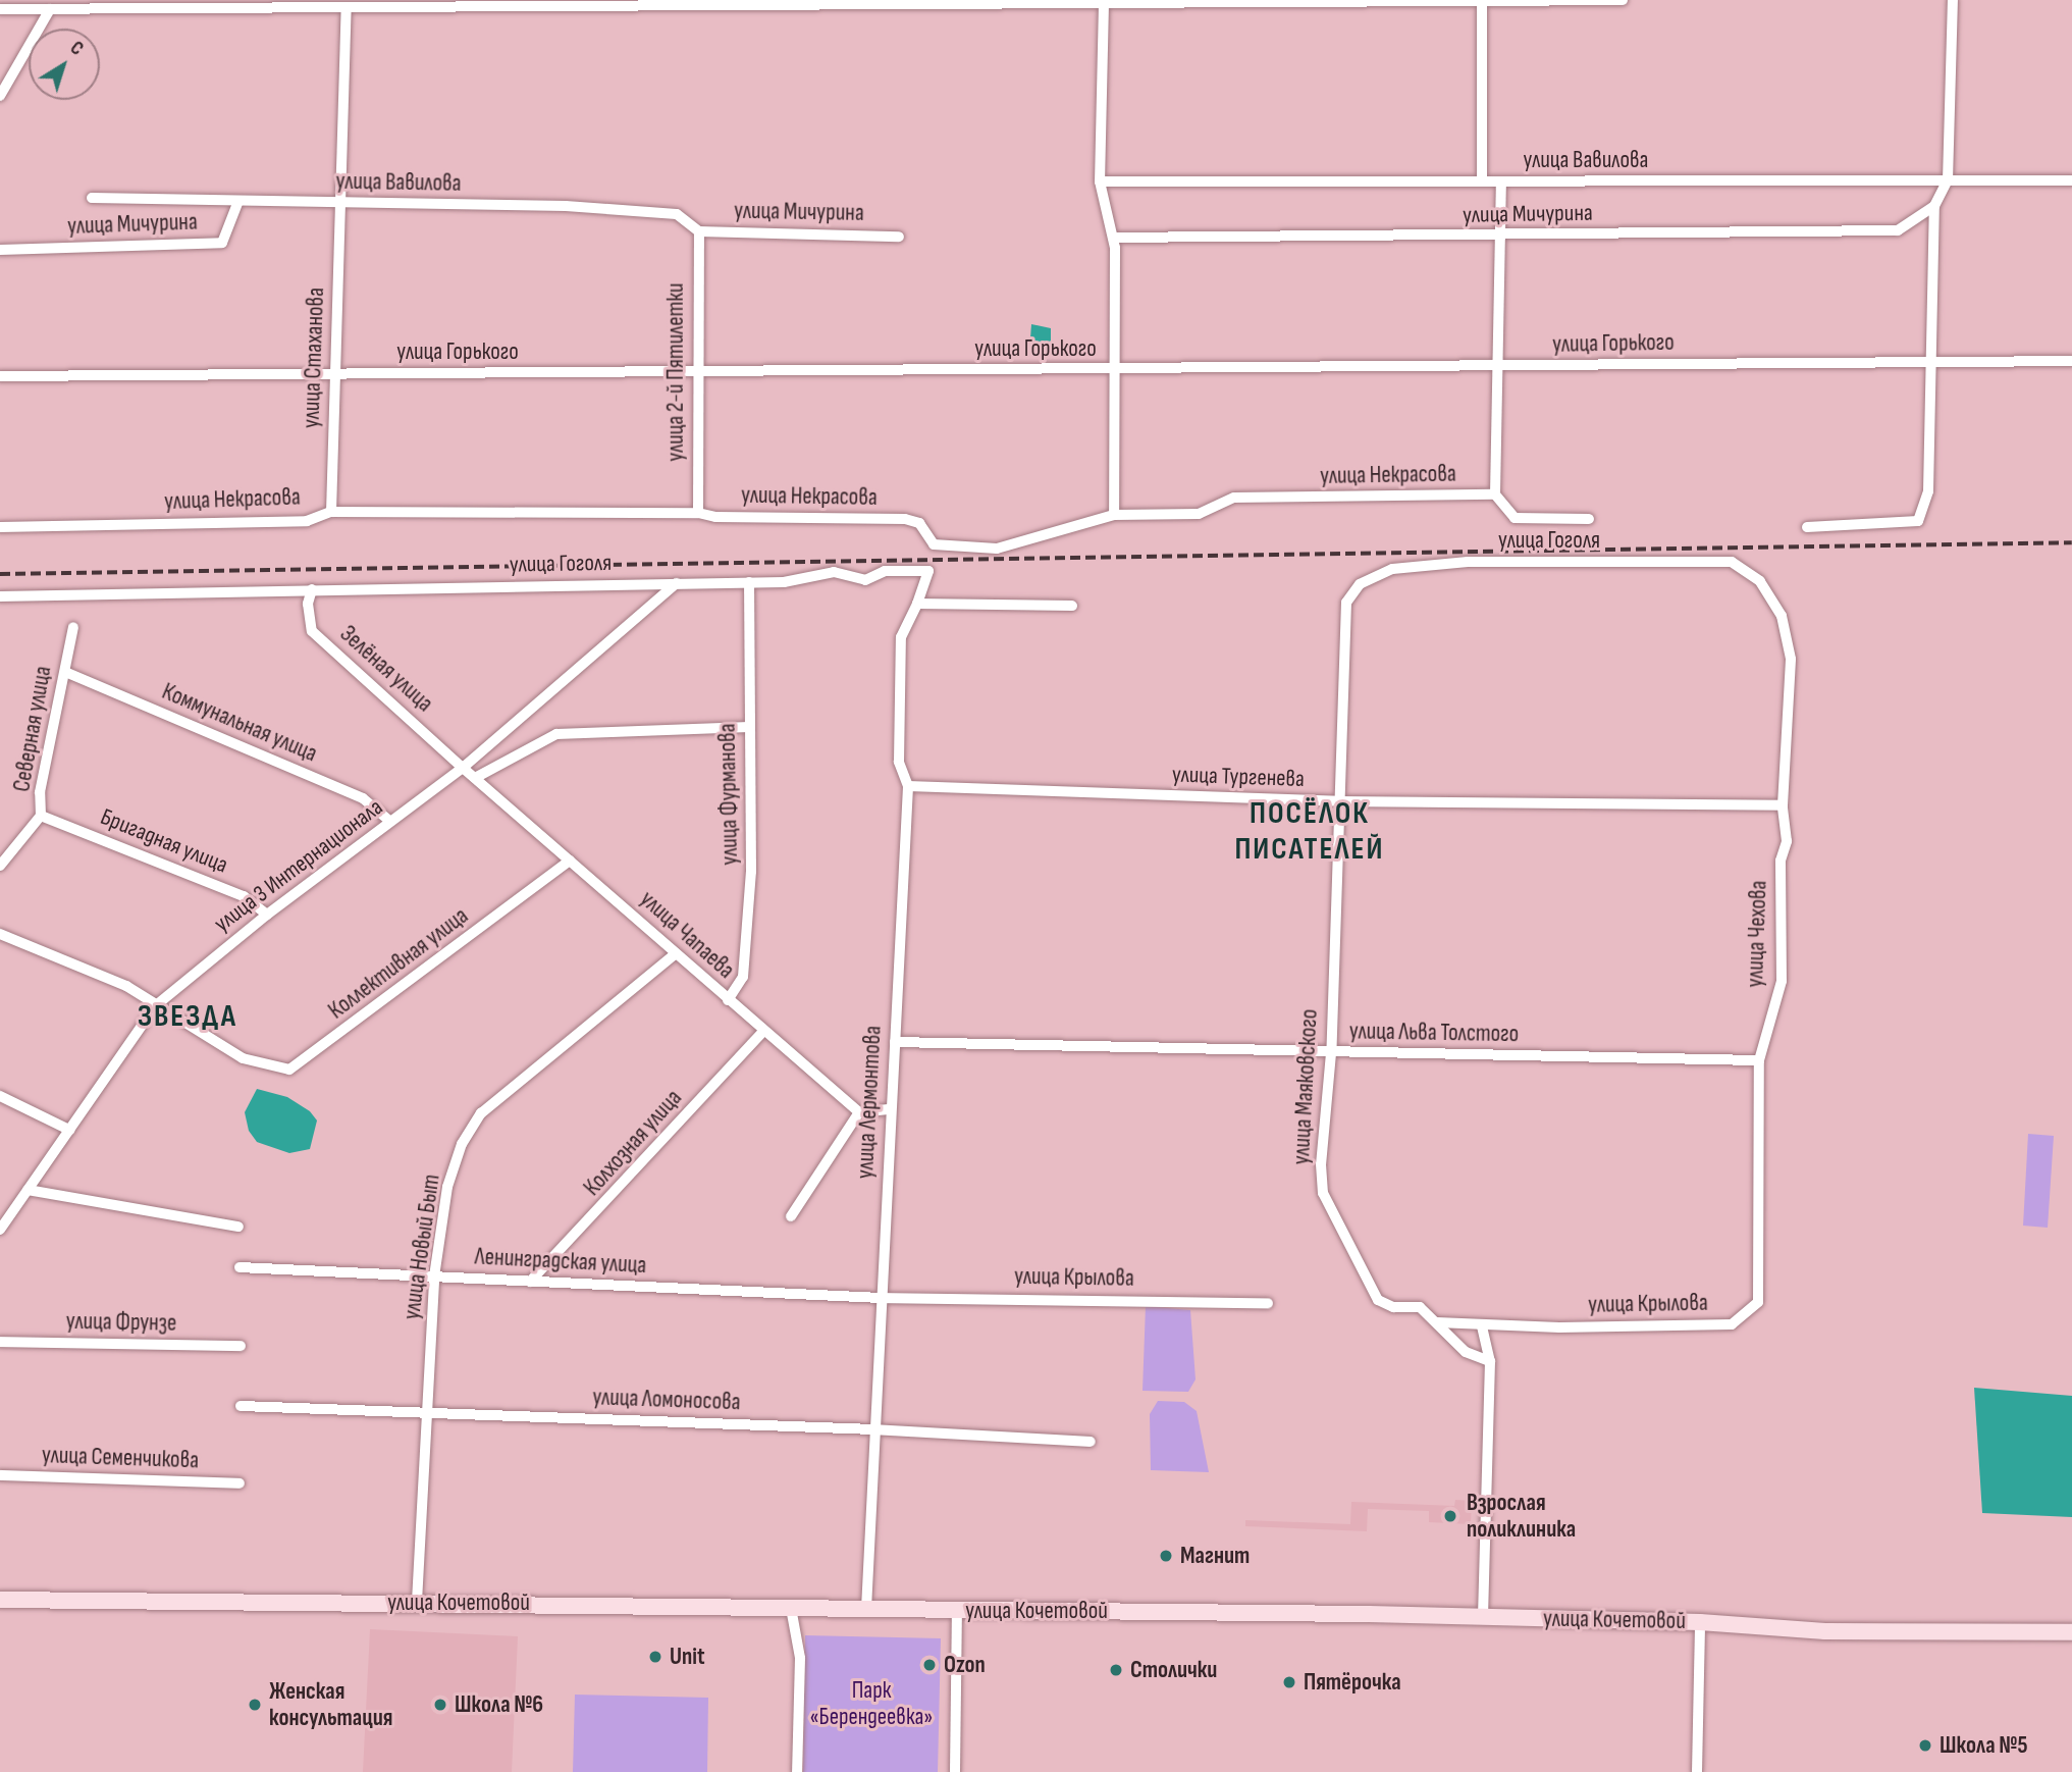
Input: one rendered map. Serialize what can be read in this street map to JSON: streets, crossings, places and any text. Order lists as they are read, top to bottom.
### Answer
{
  "streets": {
    "main road": ["улица Кочетовой"],
    "street": [
      "улица Вавилова",
      "улица Мичурина",
      "улица Горького",
      "улица Стаханова",
      "улица 2-й Пятилетки",
      "улица Некрасова",
      "улица Гоголя",
      "Зелёная улица",
      "Коммунальная улица",
      "Северная улица",
      "улица Тургенева",
      "улица Фурманова",
      "Бригадная улица",
      "улица 3 Интернационала",
      "улица Чехова",
      "улица Чапаева",
      "Коллективная улица",
      "улица Льва Толстого",
      "улица Маяковского",
      "улица Лермонтова",
      "Колхозная улица",
      "улица Новый Быт",
      "Ленинградская улица",
      "улица Крылова",
      "улица Фрунзе",
      "улица Ломоносова",
      "улица Семенчикова"
    ]
  },
  "crossings": [
    ["улица Вавилова", "улица Мичурина"],
    ["улица Вавилова", "улица Стаханова"],
    ["улица Вавилова", "улица 2-й Пятилетки"],
    ["улица Мичурина", "улица 2-й Пятилетки"],
    ["улица Горького", "улица Стаханова"],
    ["улица Горького", "улица 2-й Пятилетки"],
    ["улица Стаханова", "улица Некрасова"],
    ["улица 2-й Пятилетки", "улица Некрасова"],
    ["улица Гоголя", "Зелёная улица"],
    ["улица Гоголя", "улица Фурманова"],
    ["улица Гоголя", "улица 3 Интернационала"],
    ["улица Гоголя", "улица Чехова"],
    ["улица Гоголя", "улица Маяковского"],
    ["улица Гоголя", "улица Лермонтова"],
    ["Зелёная улица", "улица 3 Интернационала"],
    ["Зелёная улица", "улица Чапаева"],
    ["Коммунальная улица", "Северная улица"],
    ["Коммунальная улица", "улица 3 Интернационала"],
    ["Северная улица", "Бригадная улица"],
    ["улица Тургенева", "улица Чехова"],
    ["улица Тургенева", "улица Маяковского"],
    ["улица Тургенева", "улица Лермонтова"],
    ["улица Фурманова", "улица Чапаева"],
    ["Бригадная улица", "улица 3 Интернационала"],
    ["улица 3 Интернационала", "улица Чапаева"],
    ["улица 3 Интернационала", "Коллективная улица"],
    ["улица Чехова", "улица Льва Толстого"],
    ["улица Чехова", "улица Крылова"],
    ["улица Чапаева", "Коллективная улица"],
    ["улица Чапаева", "Колхозная улица"],
    ["улица Чапаева", "улица Новый Быт"],
    ["улица Льва Толстого", "улица Маяковского"],
    ["улица Льва Толстого", "улица Лермонтова"],
    ["улица Маяковского", "улица Крылова"],
    ["улица Лермонтова", "Ленинградская улица"],
    ["улица Лермонтова", "улица Крылова"],
    ["улица Лермонтова", "улица Ломоносова"],
    ["улица Лермонтова", "улица Кочетовой"],
    ["Колхозная улица", "Ленинградская улица"],
    ["улица Новый Быт", "Ленинградская улица"],
    ["улица Новый Быт", "улица Ломоносова"],
    ["улица Новый Быт", "улица Кочетовой"],
    ["Ленинградская улица", "улица Крылова"]
  ],
  "districts": ["ПОСЁЛОК ПИСАТЕЛЕЙ", "ЗВЕЗДА"],
  "parks": ["Парк «Берендеевка»"],
  "places": [
    "Взрослая поликлиника",
    "Магнит",
    "Unit",
    "Ozon",
    "Столички",
    "Пятёрочка",
    "Женская консультация",
    "Школа №6",
    "Школа №5"
  ],
  "north": "top right"
}
